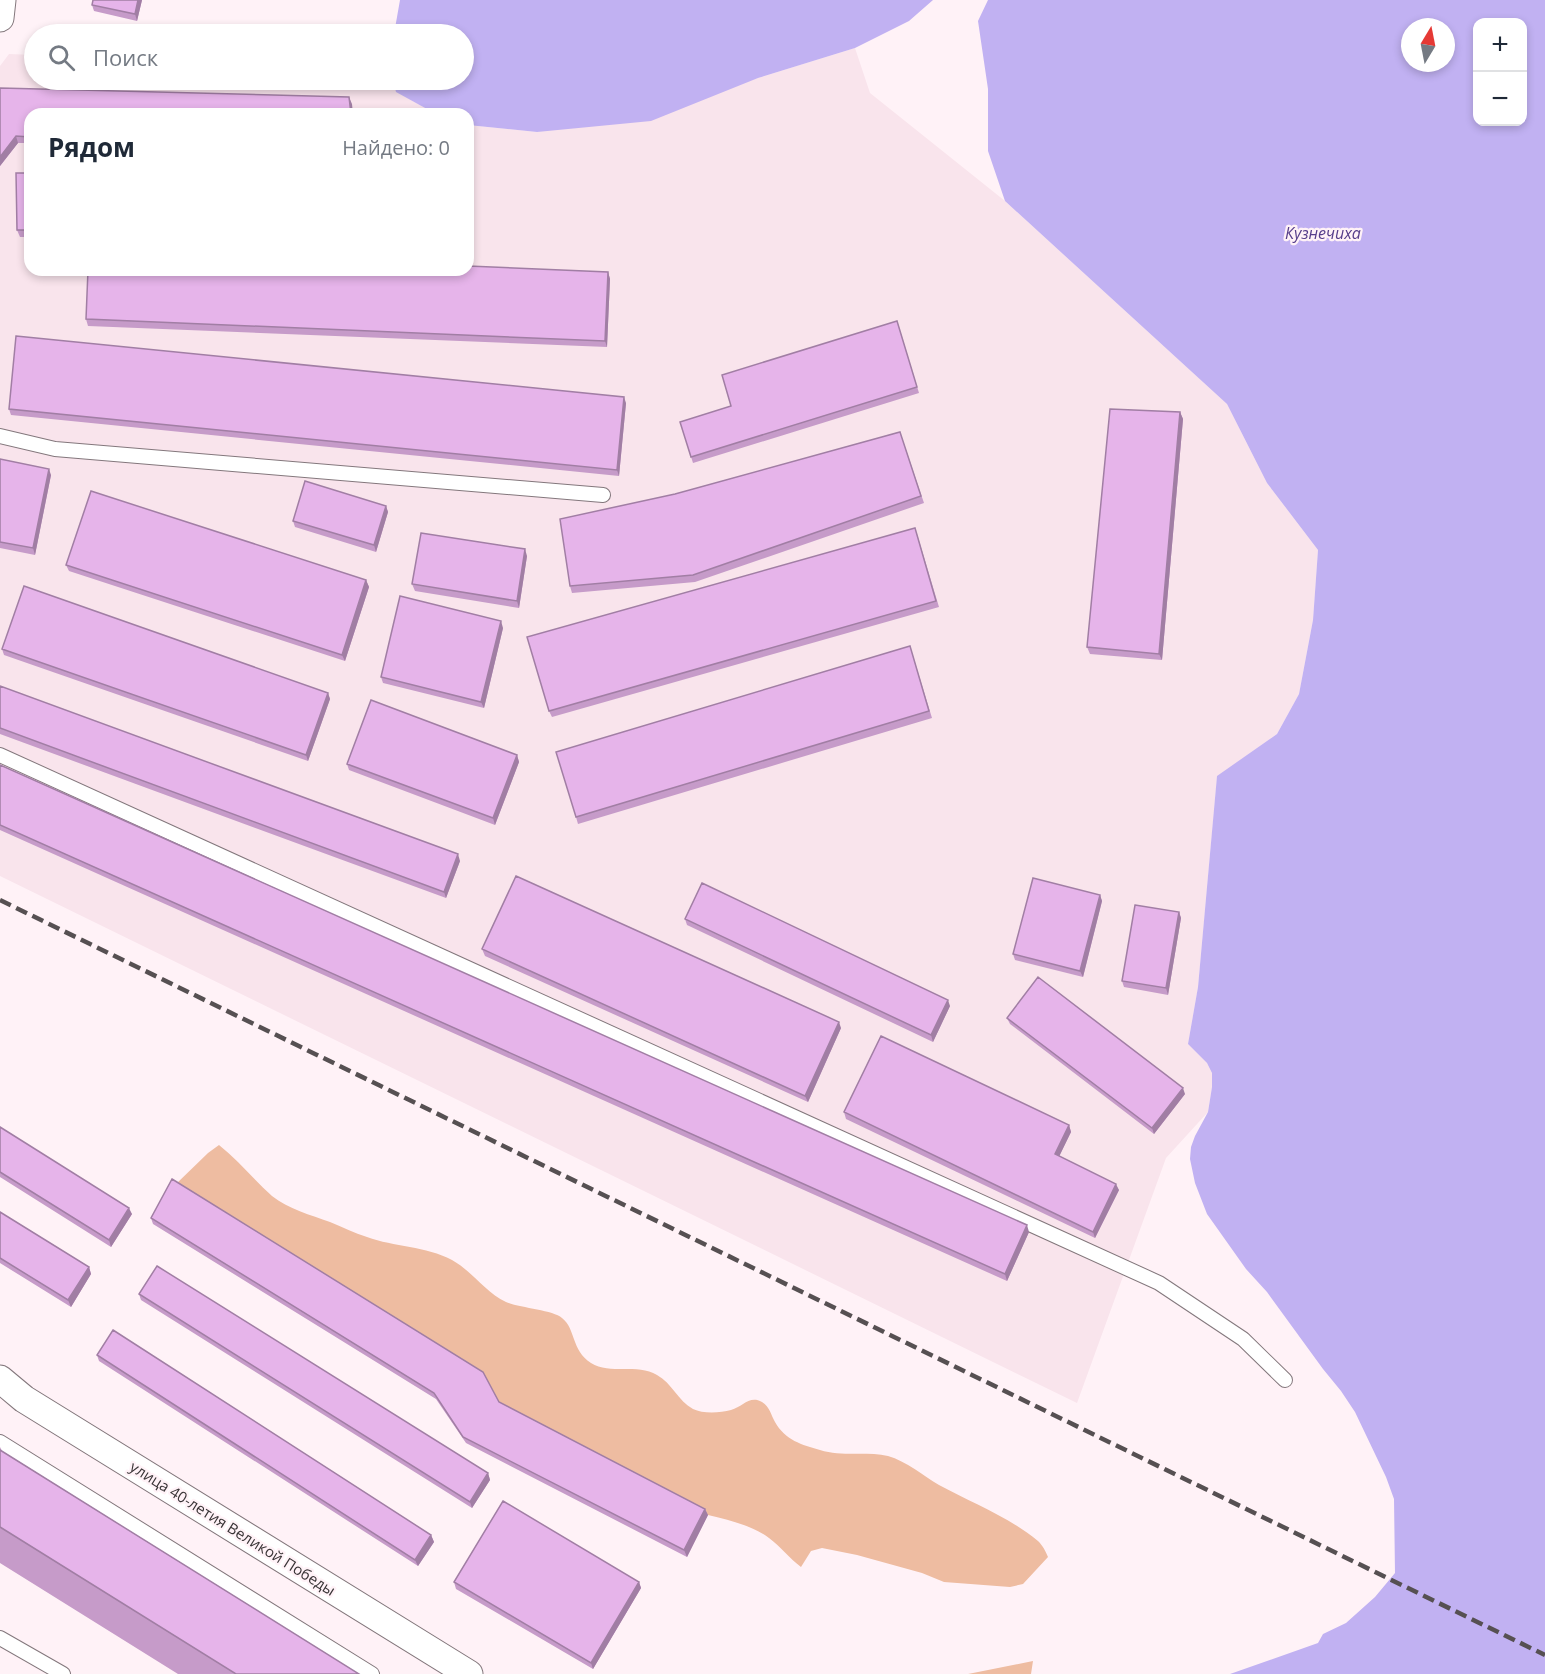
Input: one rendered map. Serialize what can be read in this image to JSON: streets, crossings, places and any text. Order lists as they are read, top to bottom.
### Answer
{
  "streets": {
    "street": ["улица 40-летия Великой Победы"]
  },
  "water": ["Кузнечиха"],
  "north": "top",
  "page": {
    "map_buttons": ["+", "−"],
    "search": "Поиск",
    "heading": ["Рядом", "Найдено: 0"]
  }
}
